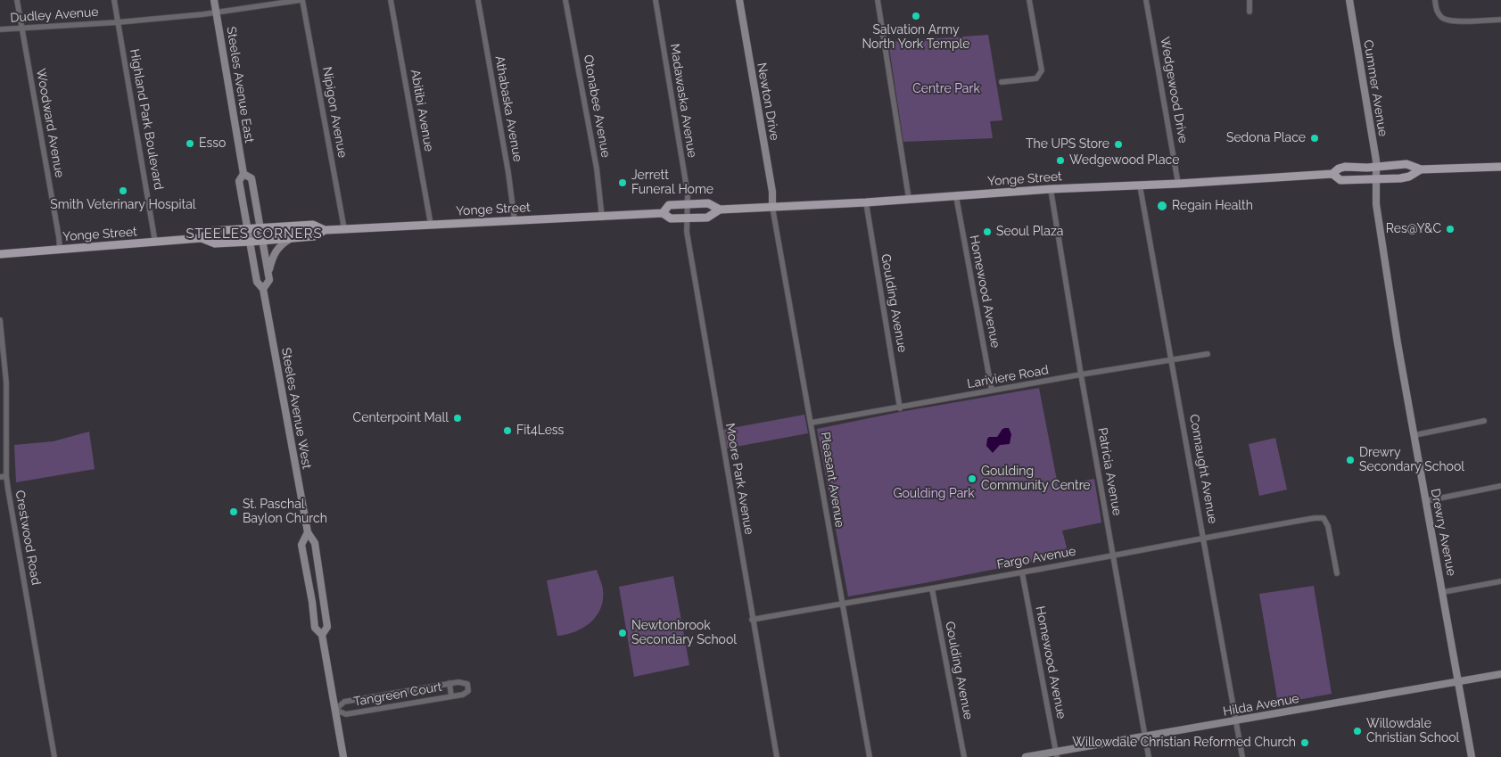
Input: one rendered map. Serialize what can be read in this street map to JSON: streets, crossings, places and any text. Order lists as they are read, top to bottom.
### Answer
{
  "streets": {
    "main road": ["Yonge Street"],
    "street": [
      "Dudley Avenue",
      "Steeles Avenue East",
      "Cummer Avenue",
      "Wedgewood Drive",
      "Madawaska Avenue",
      "Newton Drive",
      "Otonabee Avenue",
      "Athabaska Avenue",
      "Abitibi Avenue",
      "Nipigon Avenue",
      "Highland Park Boulevard",
      "Woodward Avenue",
      "Homewood Avenue",
      "Goulding Avenue",
      "Lariviere Road",
      "Steeles Avenue West",
      "Connaught Avenue",
      "Patricia Avenue",
      "Moore Park Avenue",
      "Pleasant Avenue",
      "Drewry Avenue",
      "Crestwood Road",
      "Fargo Avenue",
      "Tangreen Court",
      "Hilda Avenue"
    ]
  },
  "crossings": [
    ["Dudley Avenue", "Steeles Avenue East"],
    ["Dudley Avenue", "Nipigon Avenue"],
    ["Dudley Avenue", "Highland Park Boulevard"],
    ["Dudley Avenue", "Woodward Avenue"],
    ["Steeles Avenue East", "Yonge Street"],
    ["Steeles Avenue East", "Steeles Avenue West"],
    ["Cummer Avenue", "Yonge Street"],
    ["Cummer Avenue", "Drewry Avenue"],
    ["Wedgewood Drive", "Yonge Street"],
    ["Madawaska Avenue", "Yonge Street"],
    ["Madawaska Avenue", "Moore Park Avenue"],
    ["Newton Drive", "Yonge Street"],
    ["Newton Drive", "Pleasant Avenue"],
    ["Otonabee Avenue", "Yonge Street"],
    ["Athabaska Avenue", "Yonge Street"],
    ["Abitibi Avenue", "Yonge Street"],
    ["Nipigon Avenue", "Yonge Street"],
    ["Highland Park Boulevard", "Yonge Street"],
    ["Woodward Avenue", "Yonge Street"],
    ["Yonge Street", "Homewood Avenue"],
    ["Yonge Street", "Goulding Avenue"],
    ["Yonge Street", "Steeles Avenue West"],
    ["Yonge Street", "Connaught Avenue"],
    ["Yonge Street", "Patricia Avenue"],
    ["Yonge Street", "Moore Park Avenue"],
    ["Yonge Street", "Pleasant Avenue"],
    ["Yonge Street", "Drewry Avenue"],
    ["Homewood Avenue", "Lariviere Road"],
    ["Homewood Avenue", "Fargo Avenue"],
    ["Homewood Avenue", "Hilda Avenue"],
    ["Goulding Avenue", "Lariviere Road"],
    ["Goulding Avenue", "Fargo Avenue"],
    ["Lariviere Road", "Connaught Avenue"],
    ["Lariviere Road", "Patricia Avenue"],
    ["Lariviere Road", "Pleasant Avenue"],
    ["Steeles Avenue West", "Tangreen Court"],
    ["Connaught Avenue", "Fargo Avenue"],
    ["Connaught Avenue", "Hilda Avenue"],
    ["Patricia Avenue", "Fargo Avenue"],
    ["Patricia Avenue", "Hilda Avenue"],
    ["Moore Park Avenue", "Fargo Avenue"],
    ["Pleasant Avenue", "Fargo Avenue"],
    ["Drewry Avenue", "Hilda Avenue"]
  ],
  "districts": ["STEELES CORNERS"],
  "parks": ["Centre Park", "Goulding Park"],
  "places": [
    "Salvation Army North York Temple",
    "Sedona Place",
    "Esso",
    "The UPS Store",
    "Wedgewood Place",
    "Jerrett Funeral Home",
    "Smith Veterinary Hospital",
    "Regain Health",
    "Res@Y&C",
    "Seoul Plaza",
    "Centerpoint Mall",
    "Fit4Less",
    "Drewry Secondary School",
    "Goulding Community Centre",
    "St. Paschal Baylon Church",
    "Newtonbrook Secondary School",
    "Willowdale Christian School",
    "Willowdale Christian Reformed Church"
  ]
}
